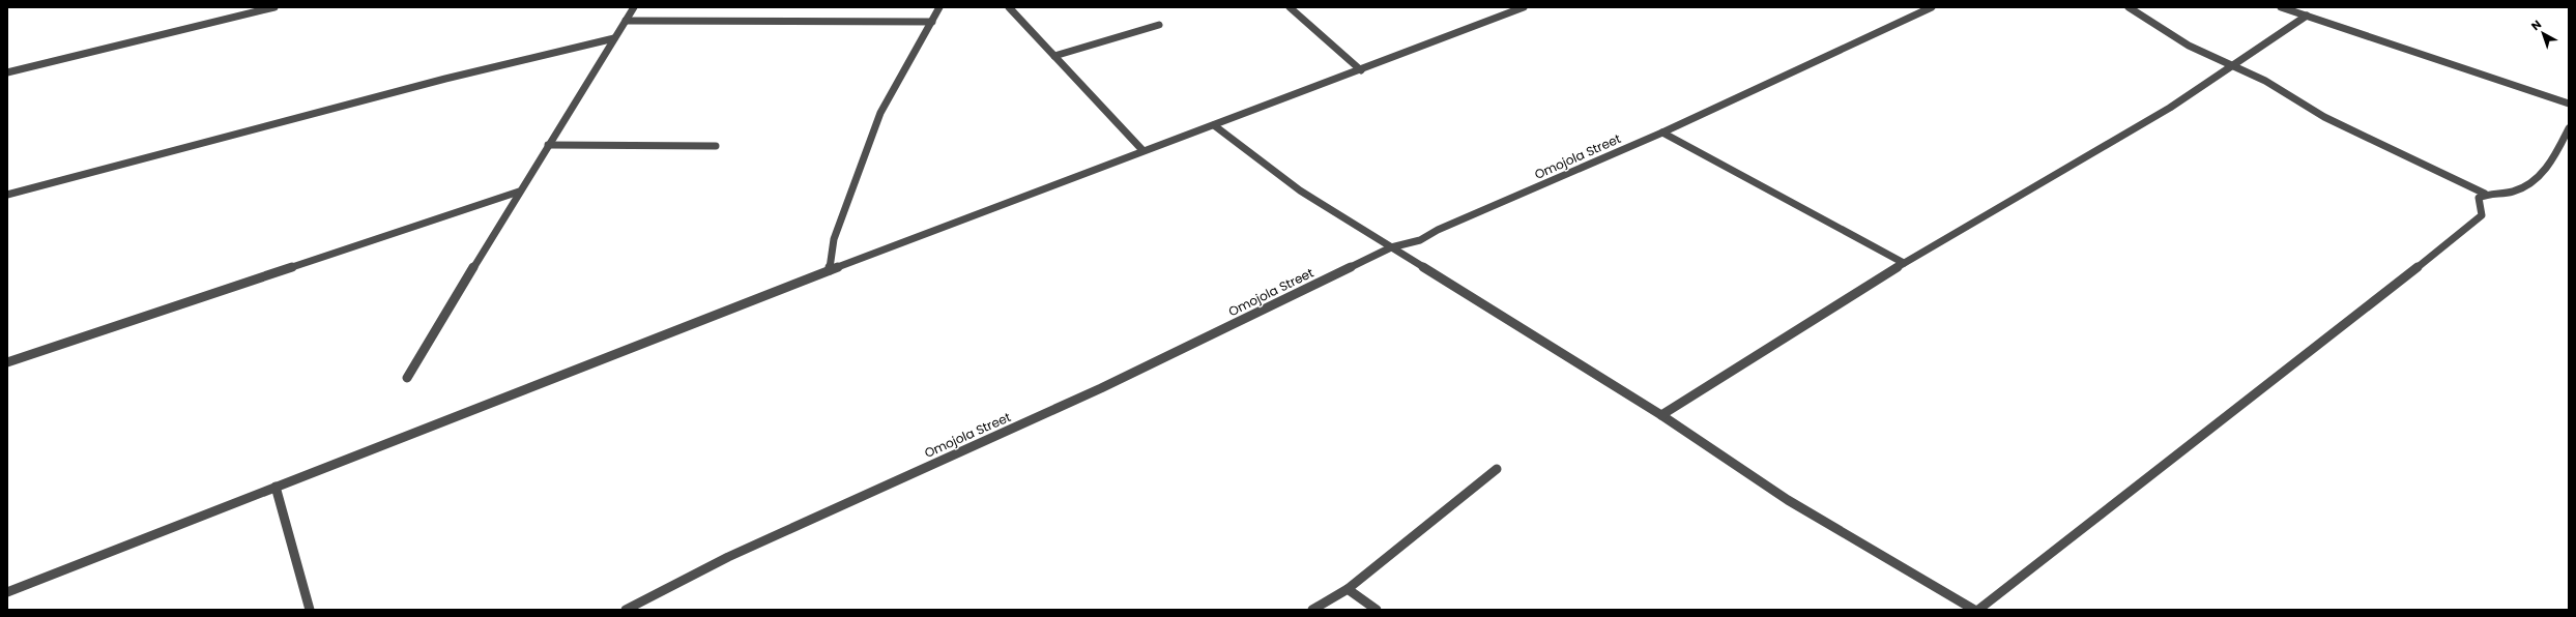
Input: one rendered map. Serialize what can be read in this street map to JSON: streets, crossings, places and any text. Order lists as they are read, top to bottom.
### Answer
{
  "streets": {
    "street": ["Omojola Street"]
  },
  "north": "top left"
}
